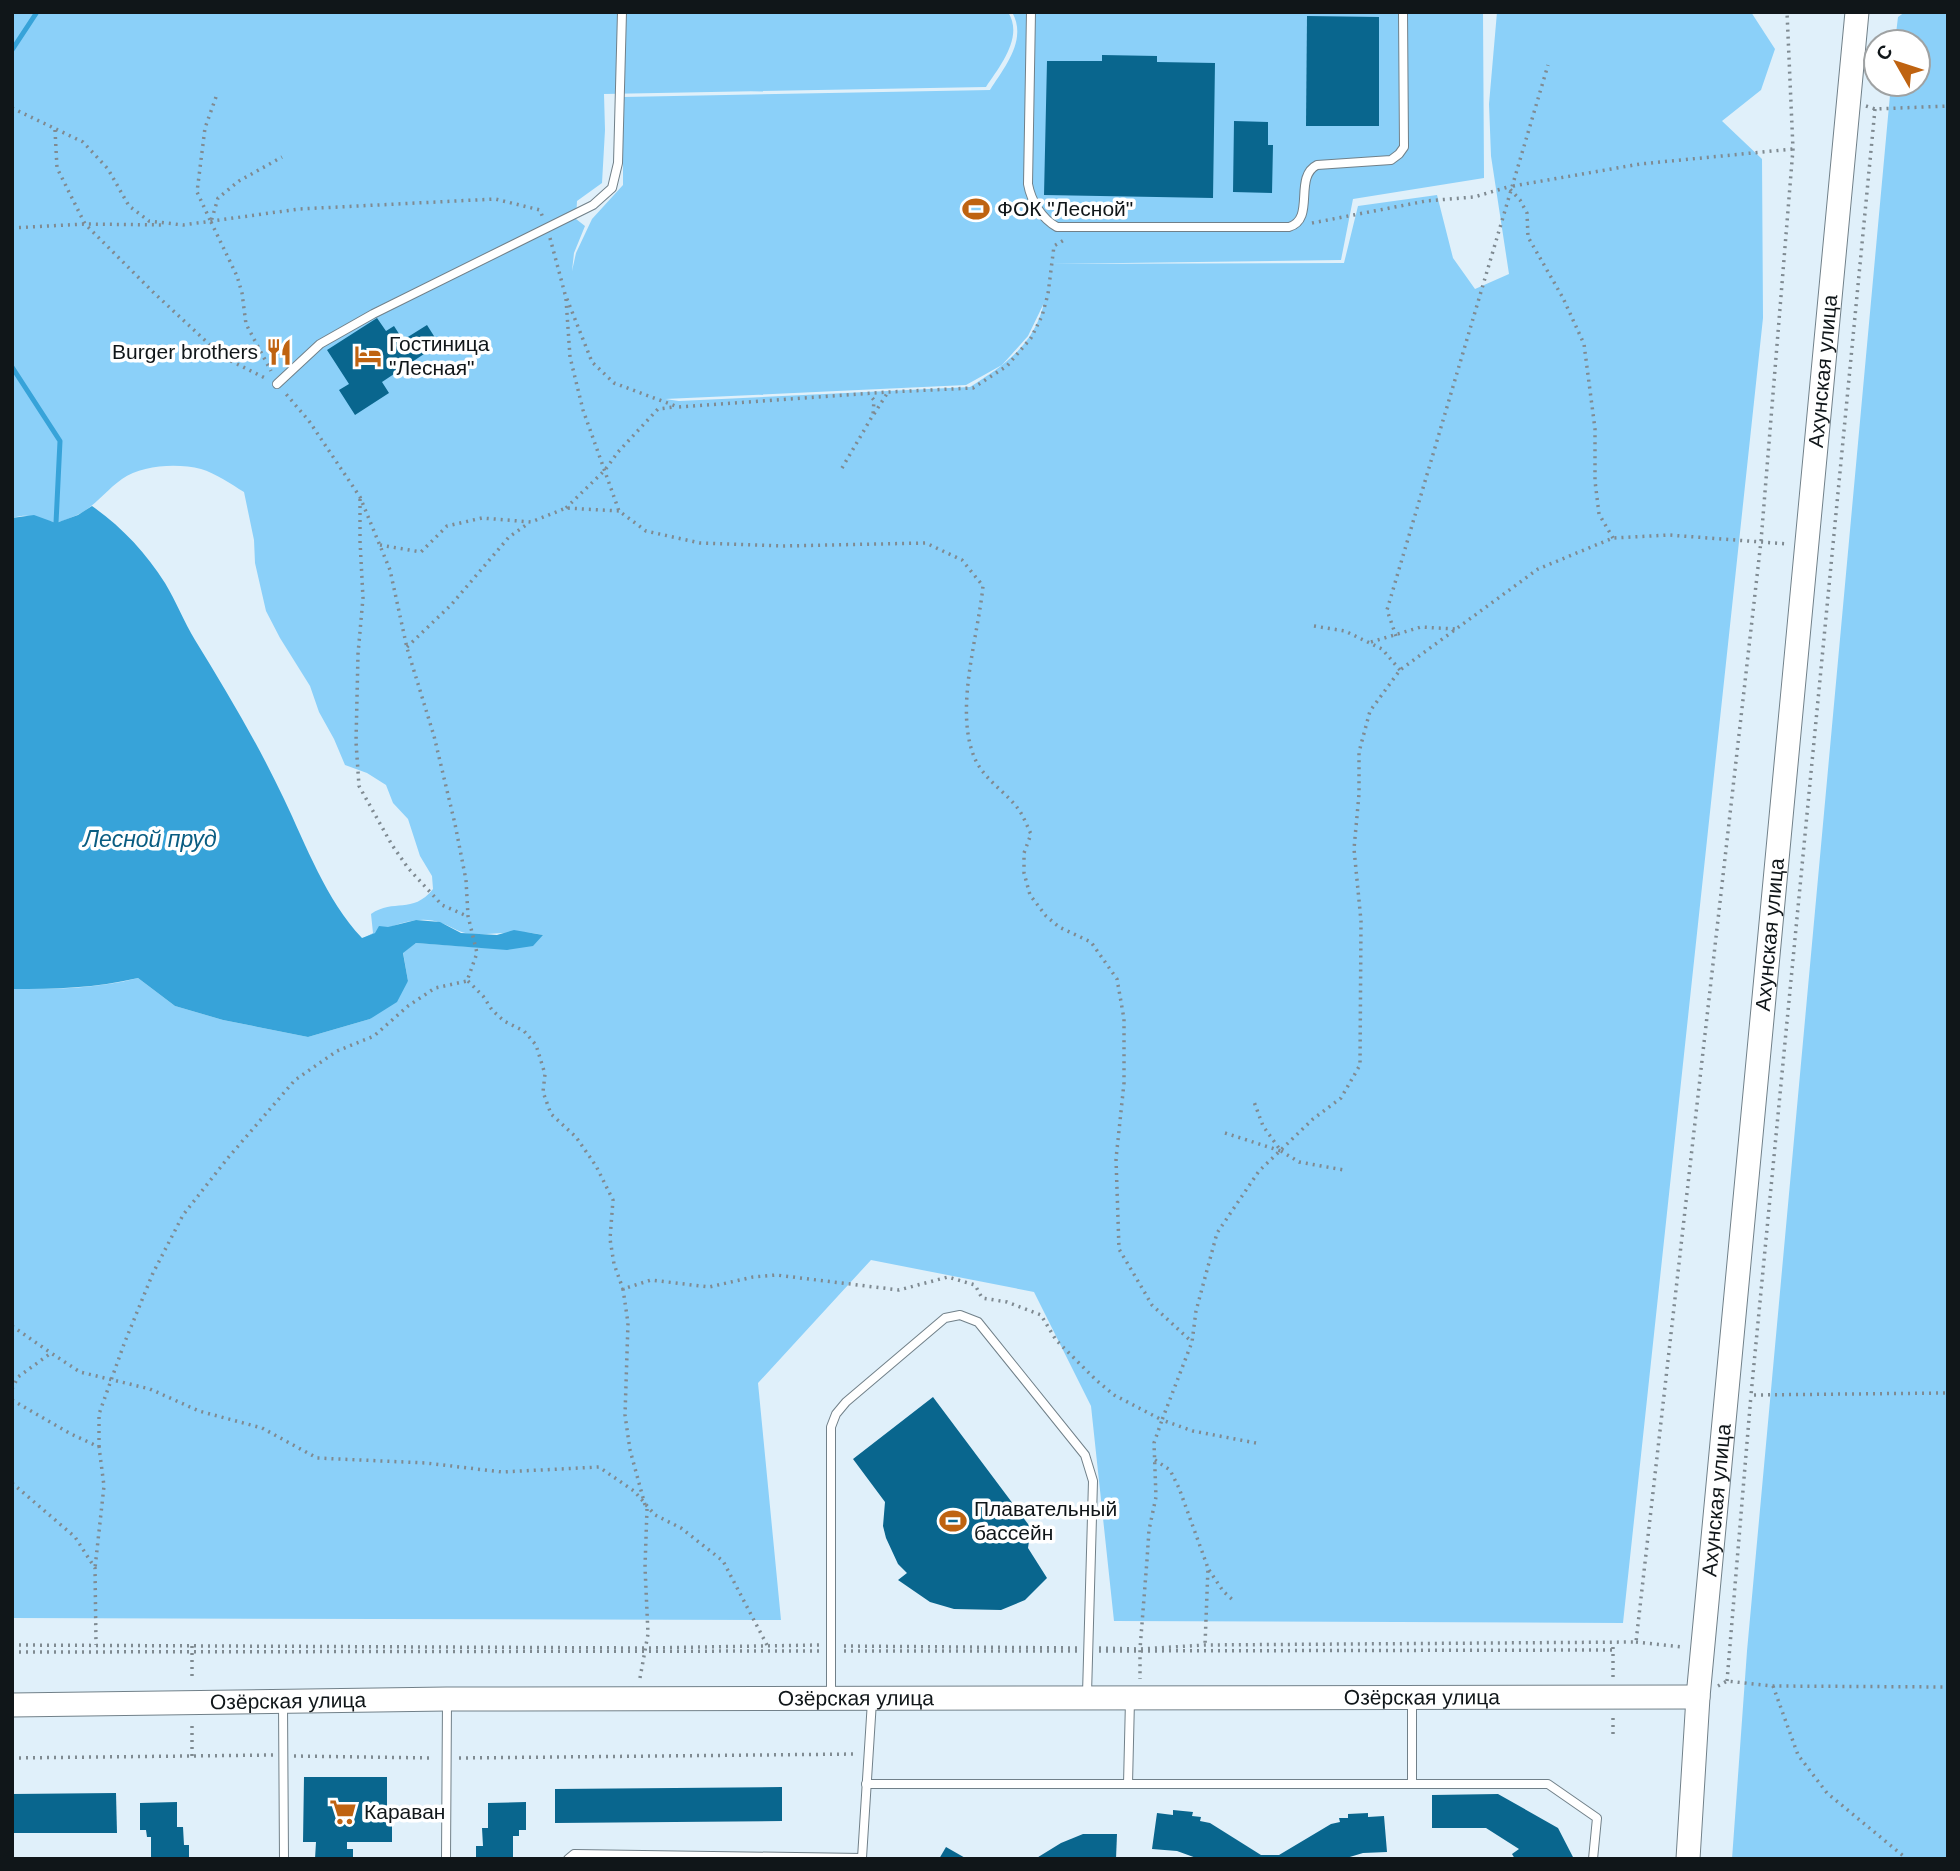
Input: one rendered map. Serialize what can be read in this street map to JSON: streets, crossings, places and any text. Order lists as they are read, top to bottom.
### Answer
{
  "streets": {
    "main road": ["Ахунская улица", "Озёрская улица"]
  },
  "crossings": [
    ["Ахунская улица", "Озёрская улица"]
  ],
  "water": ["Лесной пруд"],
  "places": {
    "sports": ["ФОК \"Лесной\"", "Плавательный бассейн"],
    "restaurant": ["Burger brothers"],
    "hotel": ["Гостиница \"Лесная\""],
    "supermarket": ["Караван"]
  },
  "north": "top left"
}
